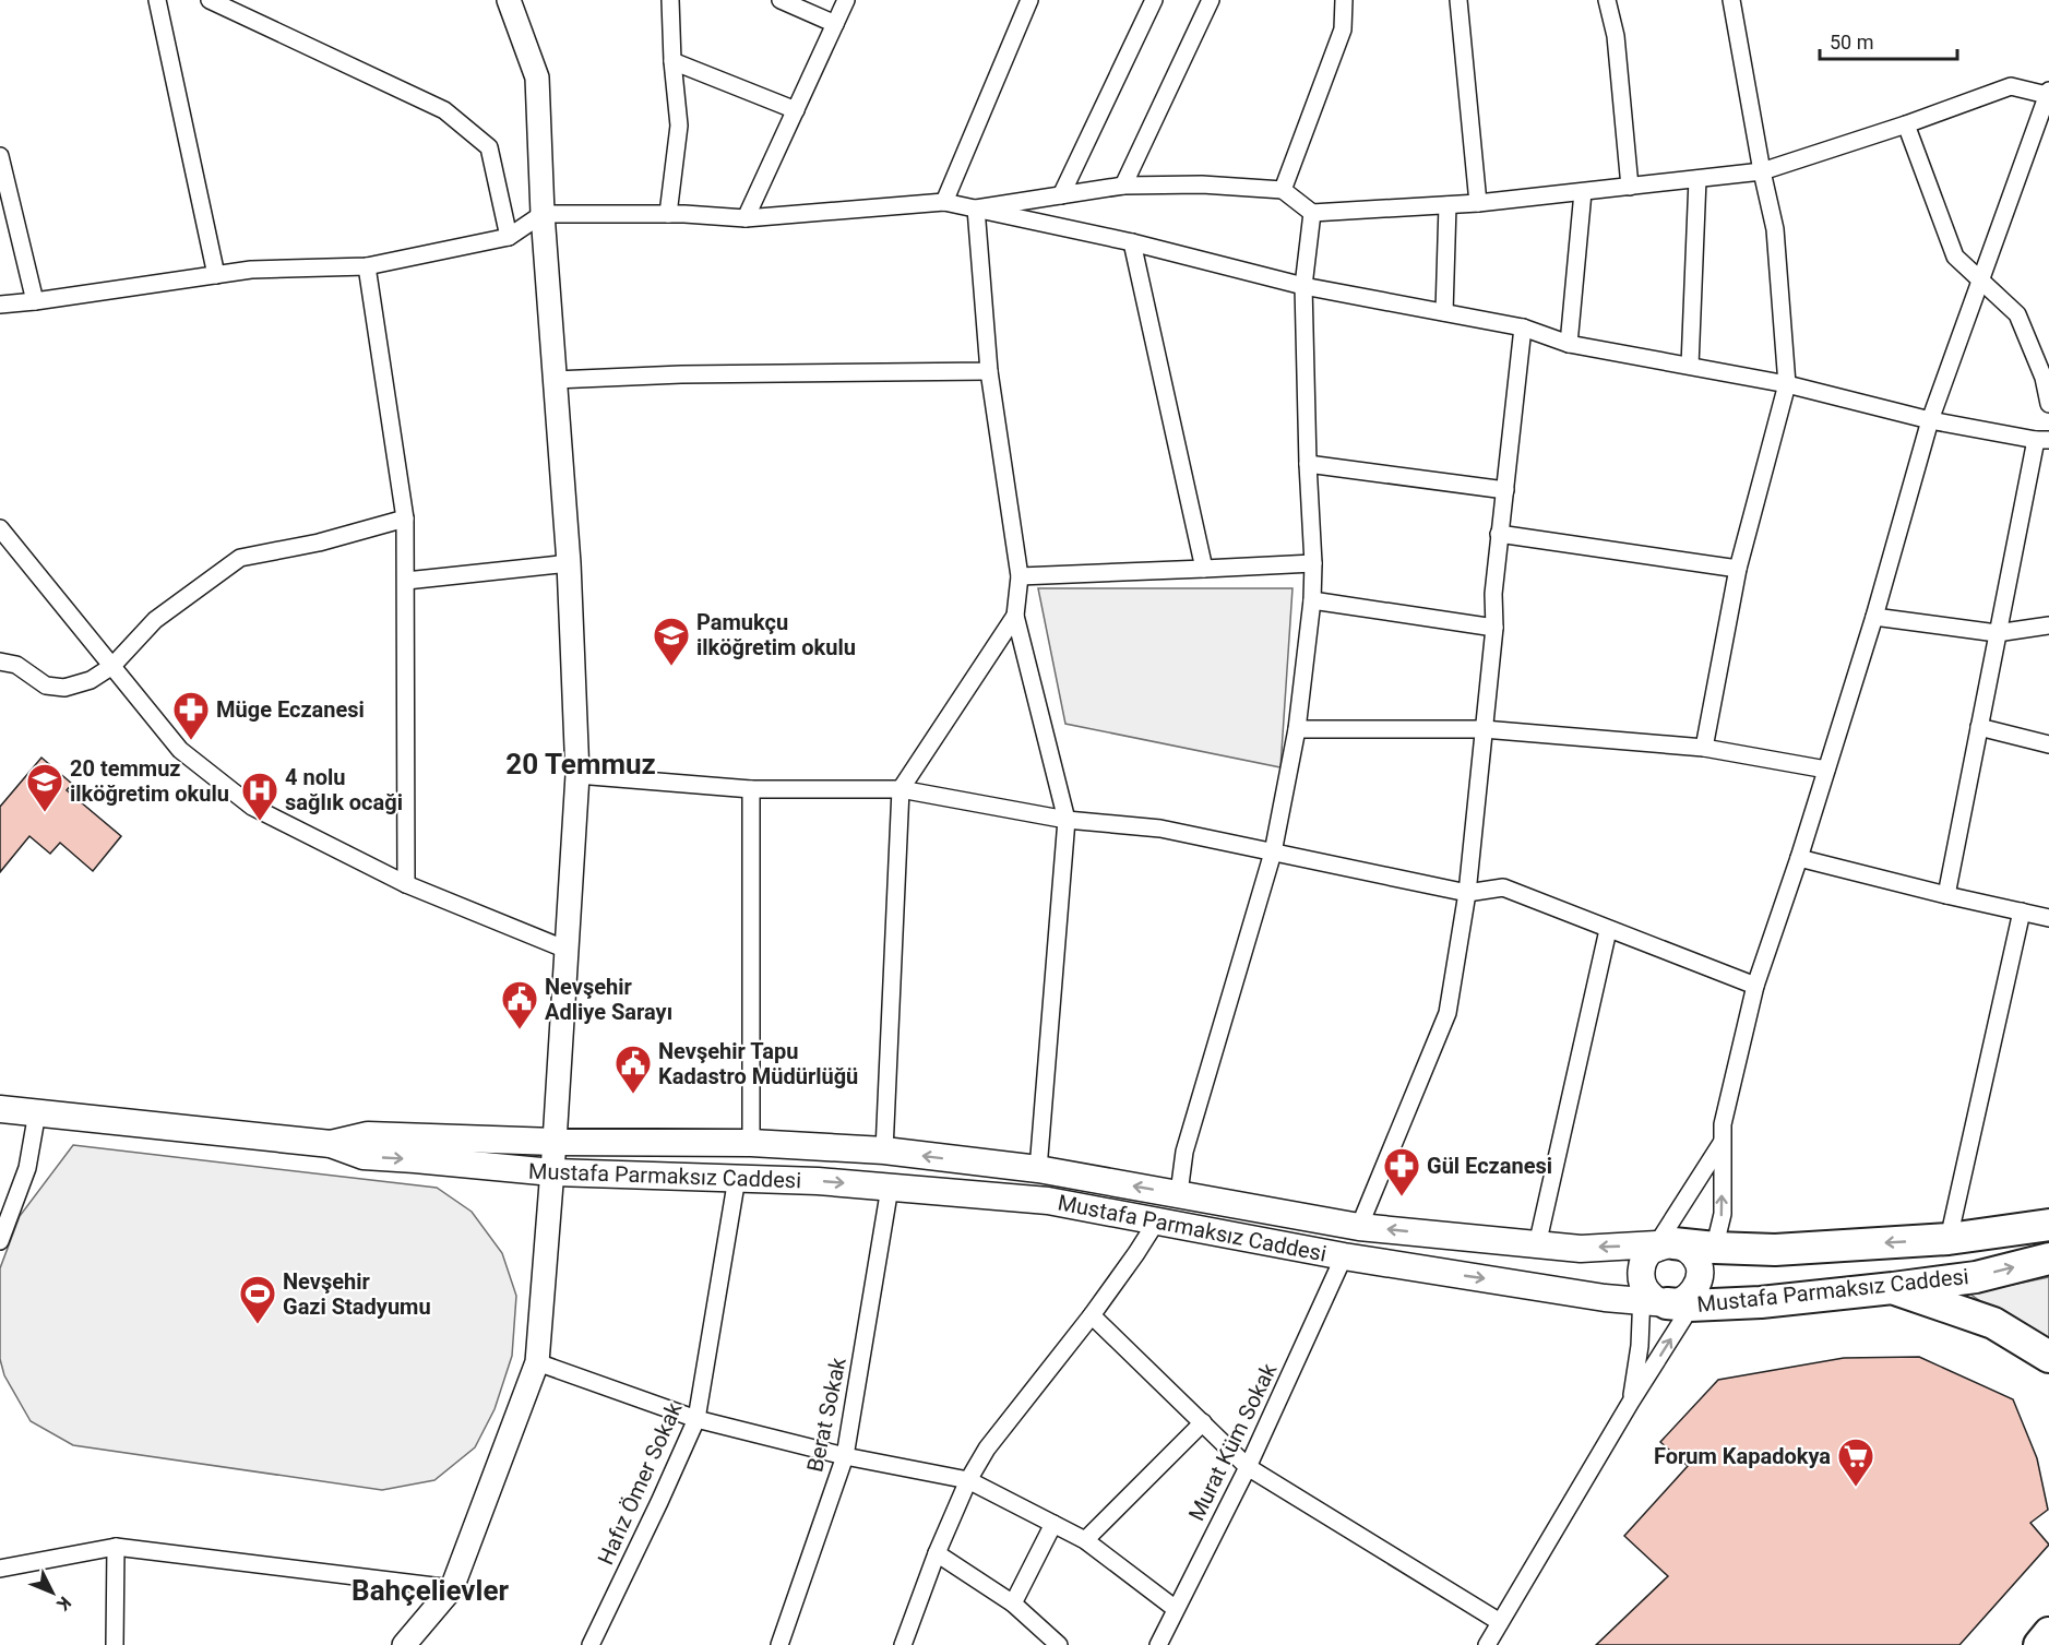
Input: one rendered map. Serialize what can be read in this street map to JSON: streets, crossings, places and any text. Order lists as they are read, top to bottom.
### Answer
{
  "streets": {
    "highway": ["Mustafa Parmaksız Caddesi"],
    "street": ["Berat Sokak", "Murat Küm Sokak", "Hafız Ömer Sokak"]
  },
  "crossings": [
    ["Mustafa Parmaksız Caddesi", "Berat Sokak"],
    ["Mustafa Parmaksız Caddesi", "Murat Küm Sokak"],
    ["Mustafa Parmaksız Caddesi", "Hafız Ömer Sokak"]
  ],
  "districts": ["20 Temmuz", "Bahçelievler"],
  "places": {
    "school or university": ["Pamukçu ilköğretim okulu", "20 temmuz ilköğretim okulu"],
    "pharmacy": ["Müge Eczanesi", "Gül Eczanesi"],
    "hospital": ["4 nolu sağlık ocaği"],
    "public building": ["Nevşehir Adliye Sarayı", "Nevşehir Tapu Kadastro Müdürlüğü"],
    "sports": ["Nevşehir Gazi Stadyumu"],
    "supermarket": ["Forum Kapadokya"]
  },
  "scale_bar": "50 m",
  "north": "bottom right"
}
